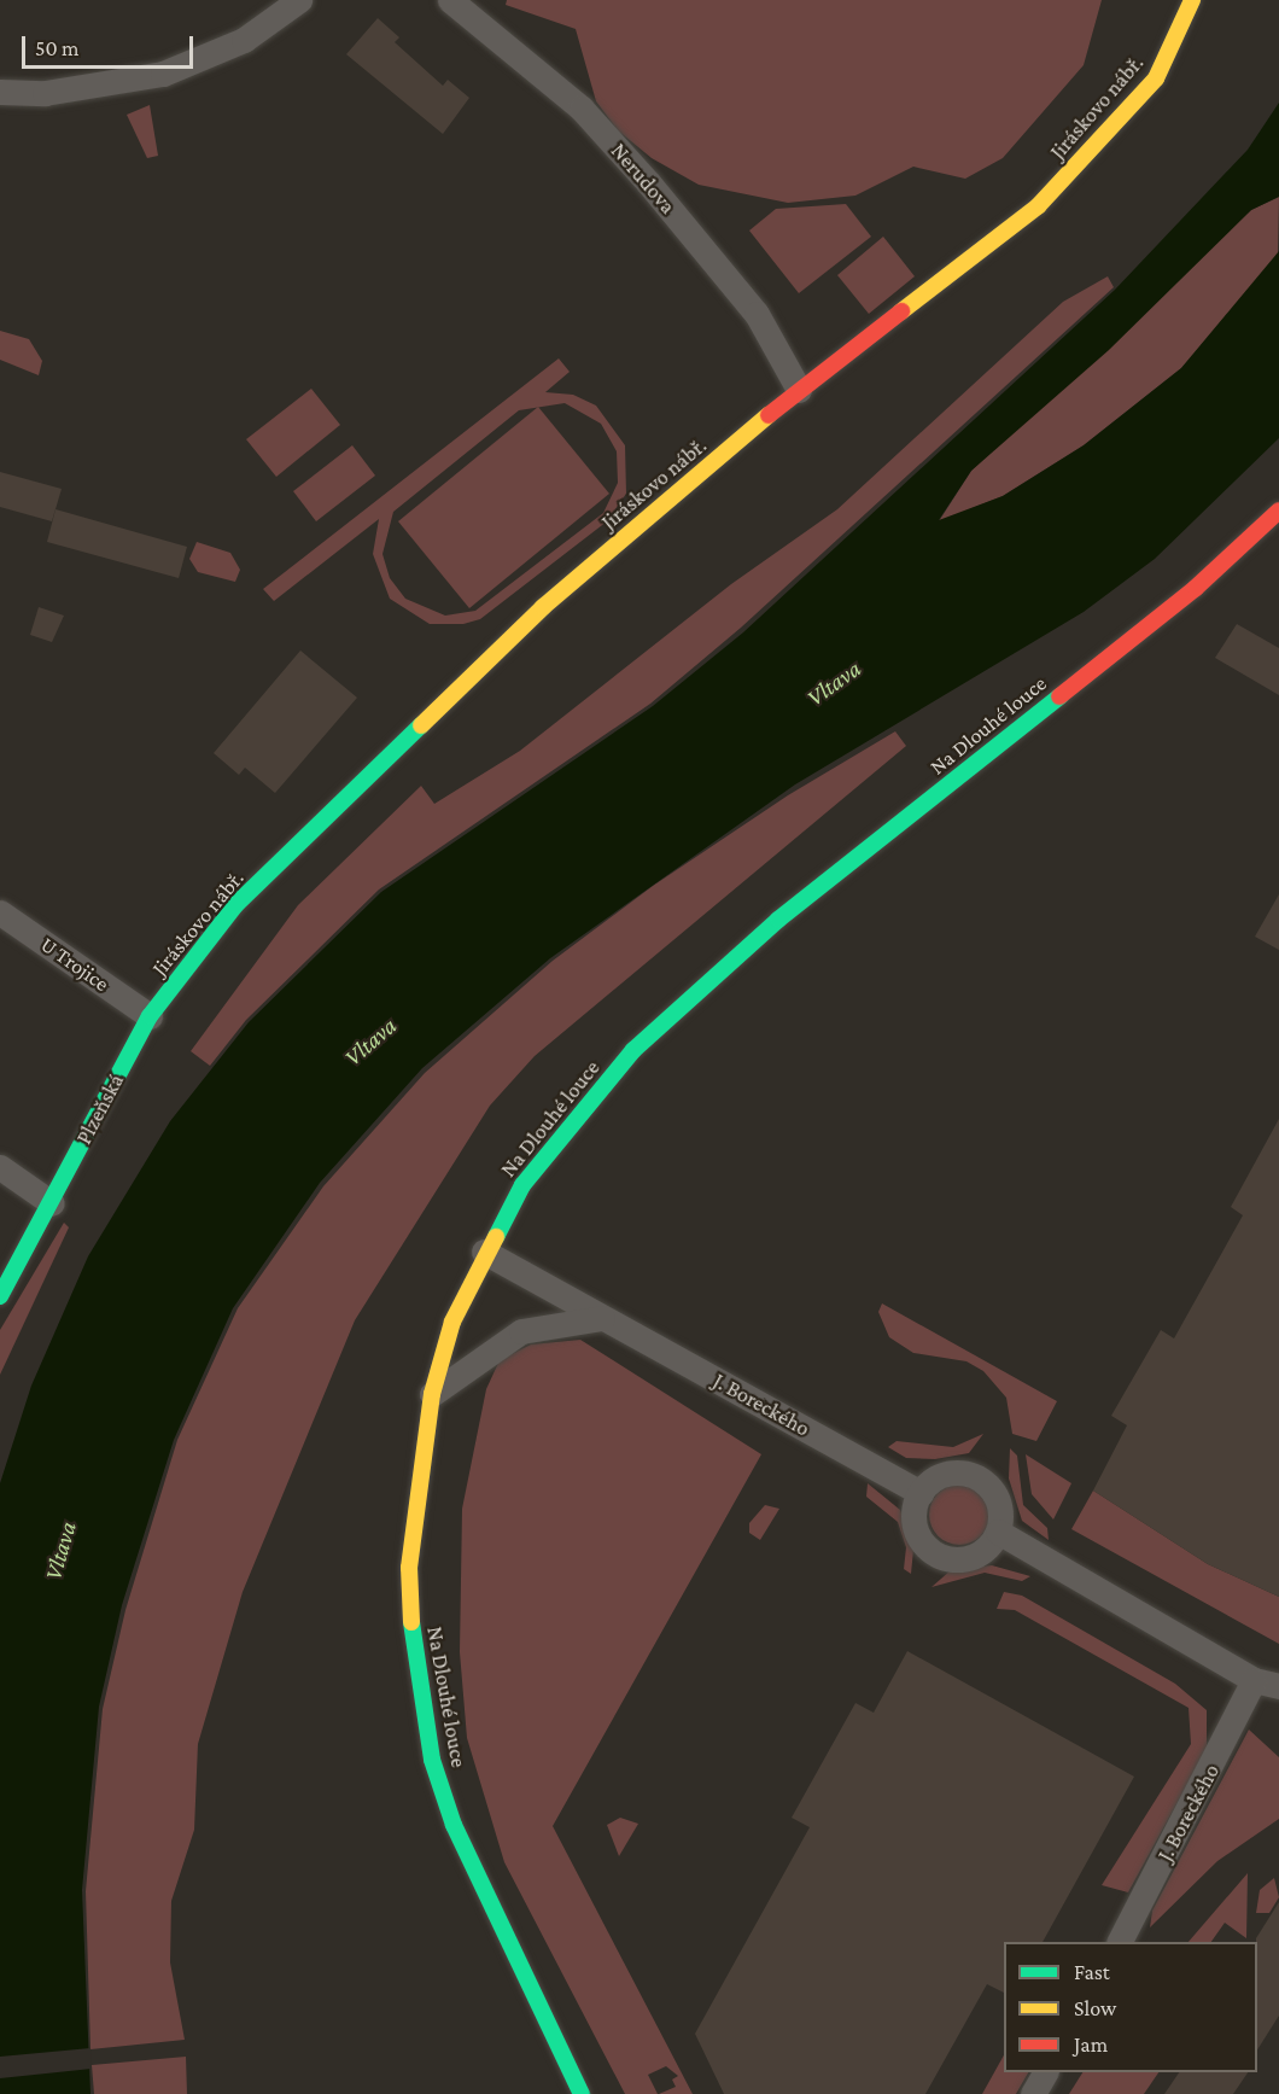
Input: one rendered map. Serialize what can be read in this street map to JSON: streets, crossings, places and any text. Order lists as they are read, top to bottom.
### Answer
{
  "streets": {
    "main road": ["Jiráskovo nábř.", "Na Dlouhé louce", "Plzeňská"],
    "street": ["Nerudova", "U Trojice", "J. Boreckého"]
  },
  "crossings": [
    ["Jiráskovo nábř.", "Nerudova"],
    ["Jiráskovo nábř.", "U Trojice"],
    ["Jiráskovo nábř.", "Plzeňská"],
    ["Na Dlouhé louce", "J. Boreckého"],
    ["U Trojice", "Plzeňská"]
  ],
  "water": ["Vltava"],
  "legend": ["Fast", "Slow", "Jam"],
  "scale_bar": "50 m"
}
